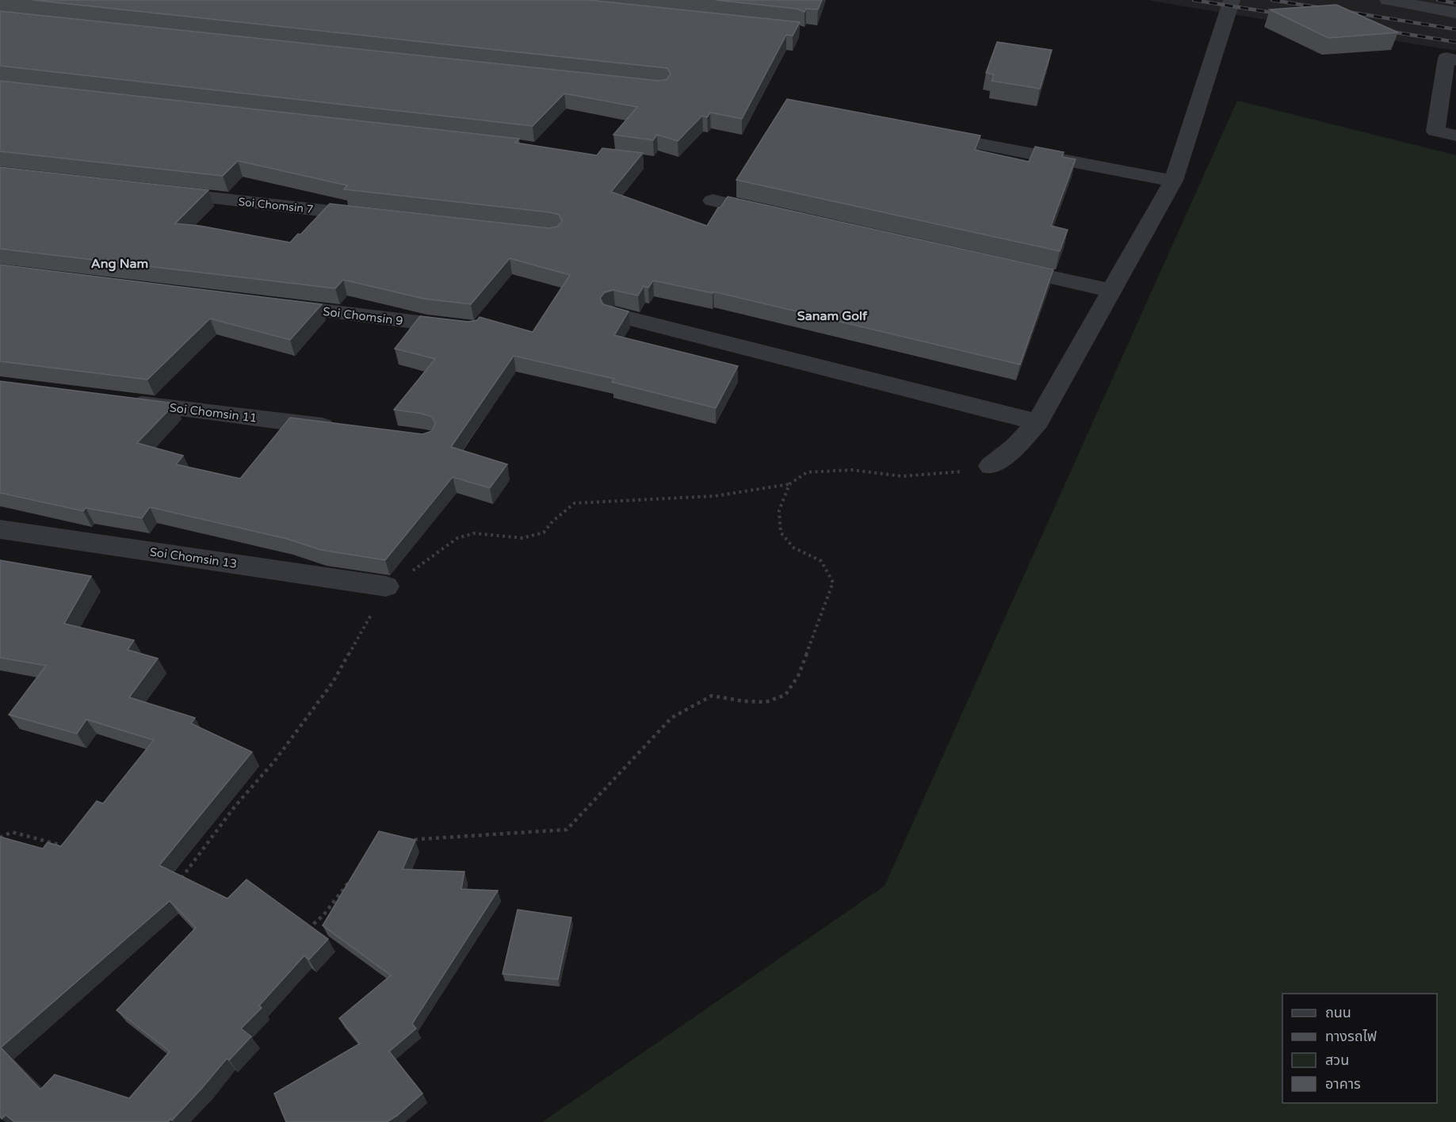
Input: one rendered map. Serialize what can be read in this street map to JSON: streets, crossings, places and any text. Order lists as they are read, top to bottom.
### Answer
{
  "streets": {
    "street": [
      "Soi Chomsin 7",
      "Soi Chomsin 9",
      "Soi Chomsin 11",
      "Soi Chomsin 13"
    ]
  },
  "districts": ["Ang Nam", "Sanam Golf"],
  "legend": [
    "ถนน",
    "ทางรถไฟ",
    "สวน",
    "อาคาร"
  ]
}
